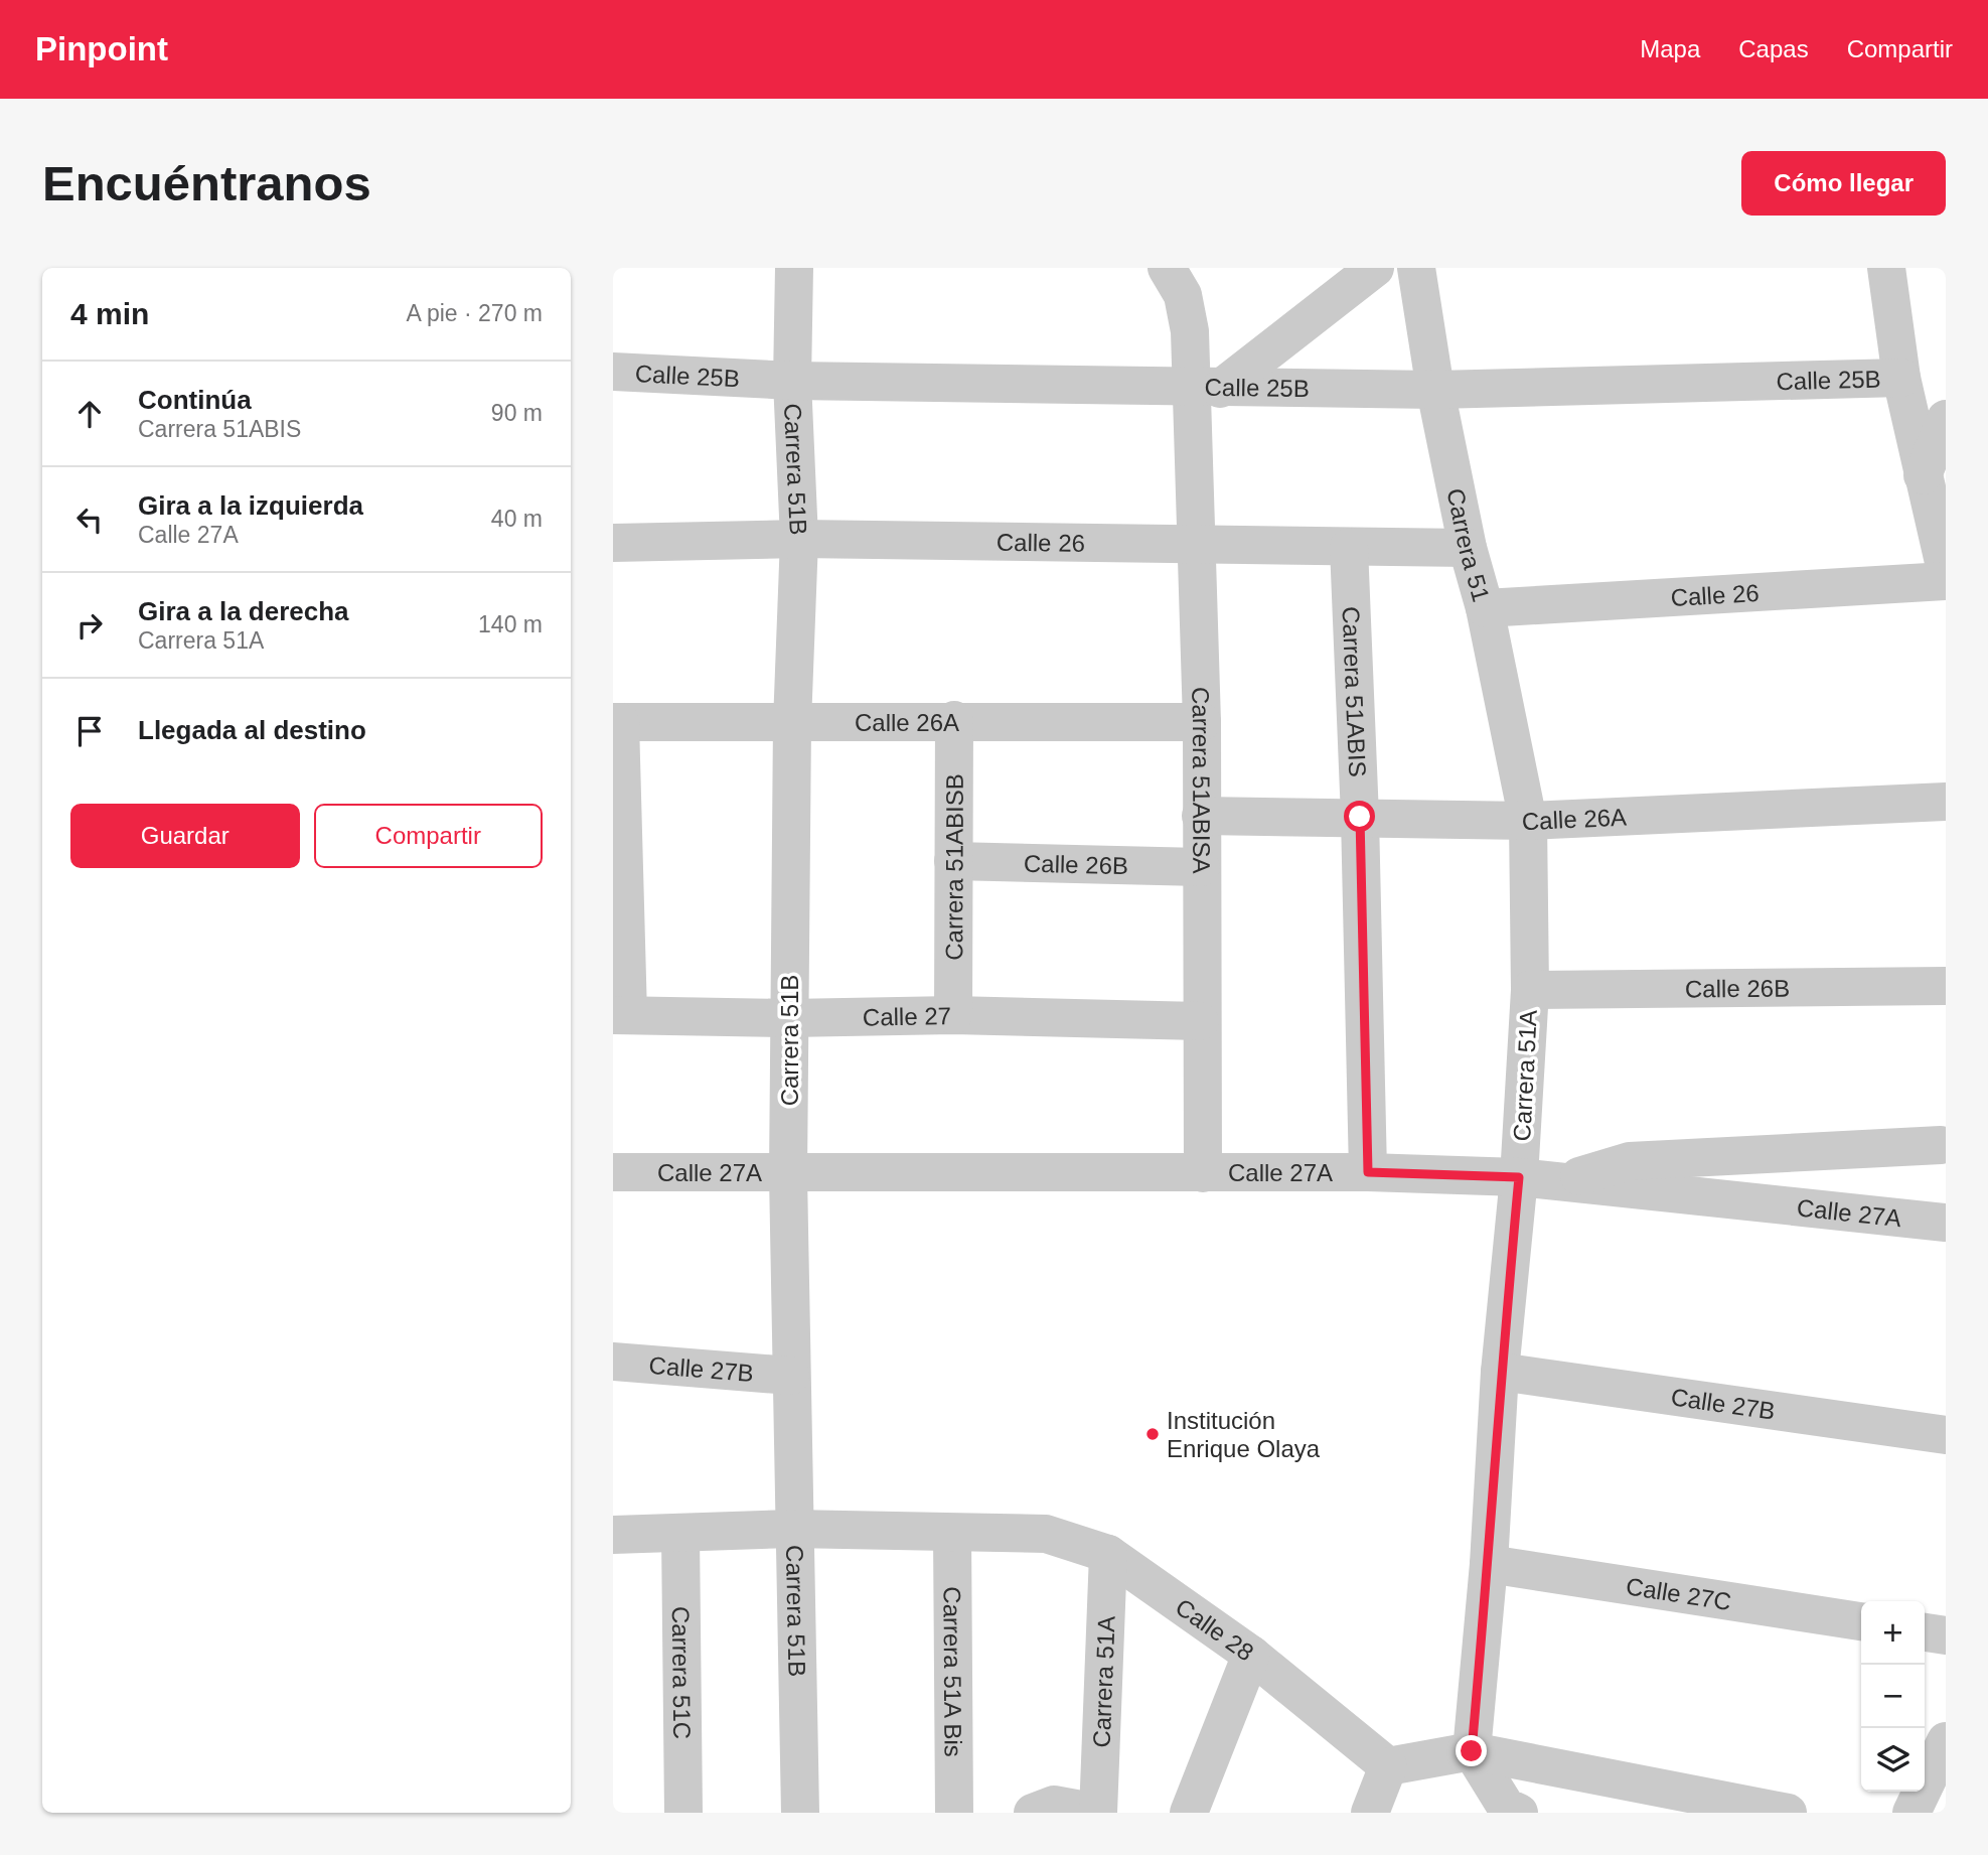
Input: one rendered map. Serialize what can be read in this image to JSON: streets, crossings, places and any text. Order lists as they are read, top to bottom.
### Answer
{
  "streets": {
    "street": [
      "Calle 25B",
      "Carrera 51B",
      "Calle 26",
      "Carrera 51",
      "Carrera 51ABIS",
      "Calle 26A",
      "Carrera 51ABISA",
      "Calle 26B",
      "Carrera 51ABISB",
      "Calle 27",
      "Carrera 51A",
      "Calle 27A",
      "Calle 27B",
      "Calle 27C",
      "Calle 28",
      "Carrera 51C",
      "Carrera 51A Bis"
    ]
  },
  "crossings": [
    ["Calle 25B", "Carrera 51B"],
    ["Calle 25B", "Carrera 51"],
    ["Calle 25B", "Carrera 51ABISA"],
    ["Carrera 51B", "Calle 26"],
    ["Carrera 51B", "Calle 26A"],
    ["Carrera 51B", "Calle 27"],
    ["Carrera 51B", "Calle 27A"],
    ["Carrera 51B", "Calle 27B"],
    ["Carrera 51B", "Calle 28"],
    ["Calle 26", "Carrera 51"],
    ["Calle 26", "Carrera 51ABIS"],
    ["Calle 26", "Carrera 51ABISA"],
    ["Carrera 51", "Calle 26A"],
    ["Carrera 51", "Carrera 51A"],
    ["Carrera 51ABIS", "Calle 26A"],
    ["Carrera 51ABIS", "Calle 27A"],
    ["Calle 26A", "Carrera 51ABISA"],
    ["Calle 26A", "Carrera 51ABISB"],
    ["Calle 26A", "Carrera 51A"],
    ["Carrera 51ABISA", "Calle 26B"],
    ["Carrera 51ABISA", "Calle 27"],
    ["Carrera 51ABISA", "Calle 27A"],
    ["Calle 26B", "Carrera 51ABISB"],
    ["Calle 26B", "Carrera 51A"],
    ["Carrera 51ABISB", "Calle 27"],
    ["Carrera 51A", "Calle 27A"],
    ["Carrera 51A", "Calle 27B"],
    ["Carrera 51A", "Calle 27C"],
    ["Carrera 51A", "Calle 28"],
    ["Calle 28", "Carrera 51C"],
    ["Calle 28", "Carrera 51A Bis"]
  ],
  "places": ["Institución Enrique Olaya"],
  "page": {
    "header": "Pinpoint",
    "nav": ["Mapa", "Capas", "Compartir"],
    "buttons": [
      "Cómo llegar",
      ["Guardar", "Compartir"]
    ],
    "title": "Encuéntranos",
    "heading": ["4 min", "A pie · 270 m"],
    "list": [
      ["Continúa", "Carrera 51ABIS", "90 m"],
      ["Gira a la izquierda", "Calle 27A", "40 m"],
      ["Gira a la derecha", "Carrera 51A", "140 m"],
      "Llegada al destino"
    ],
    "map_buttons": ["+", "−"]
  }
}
